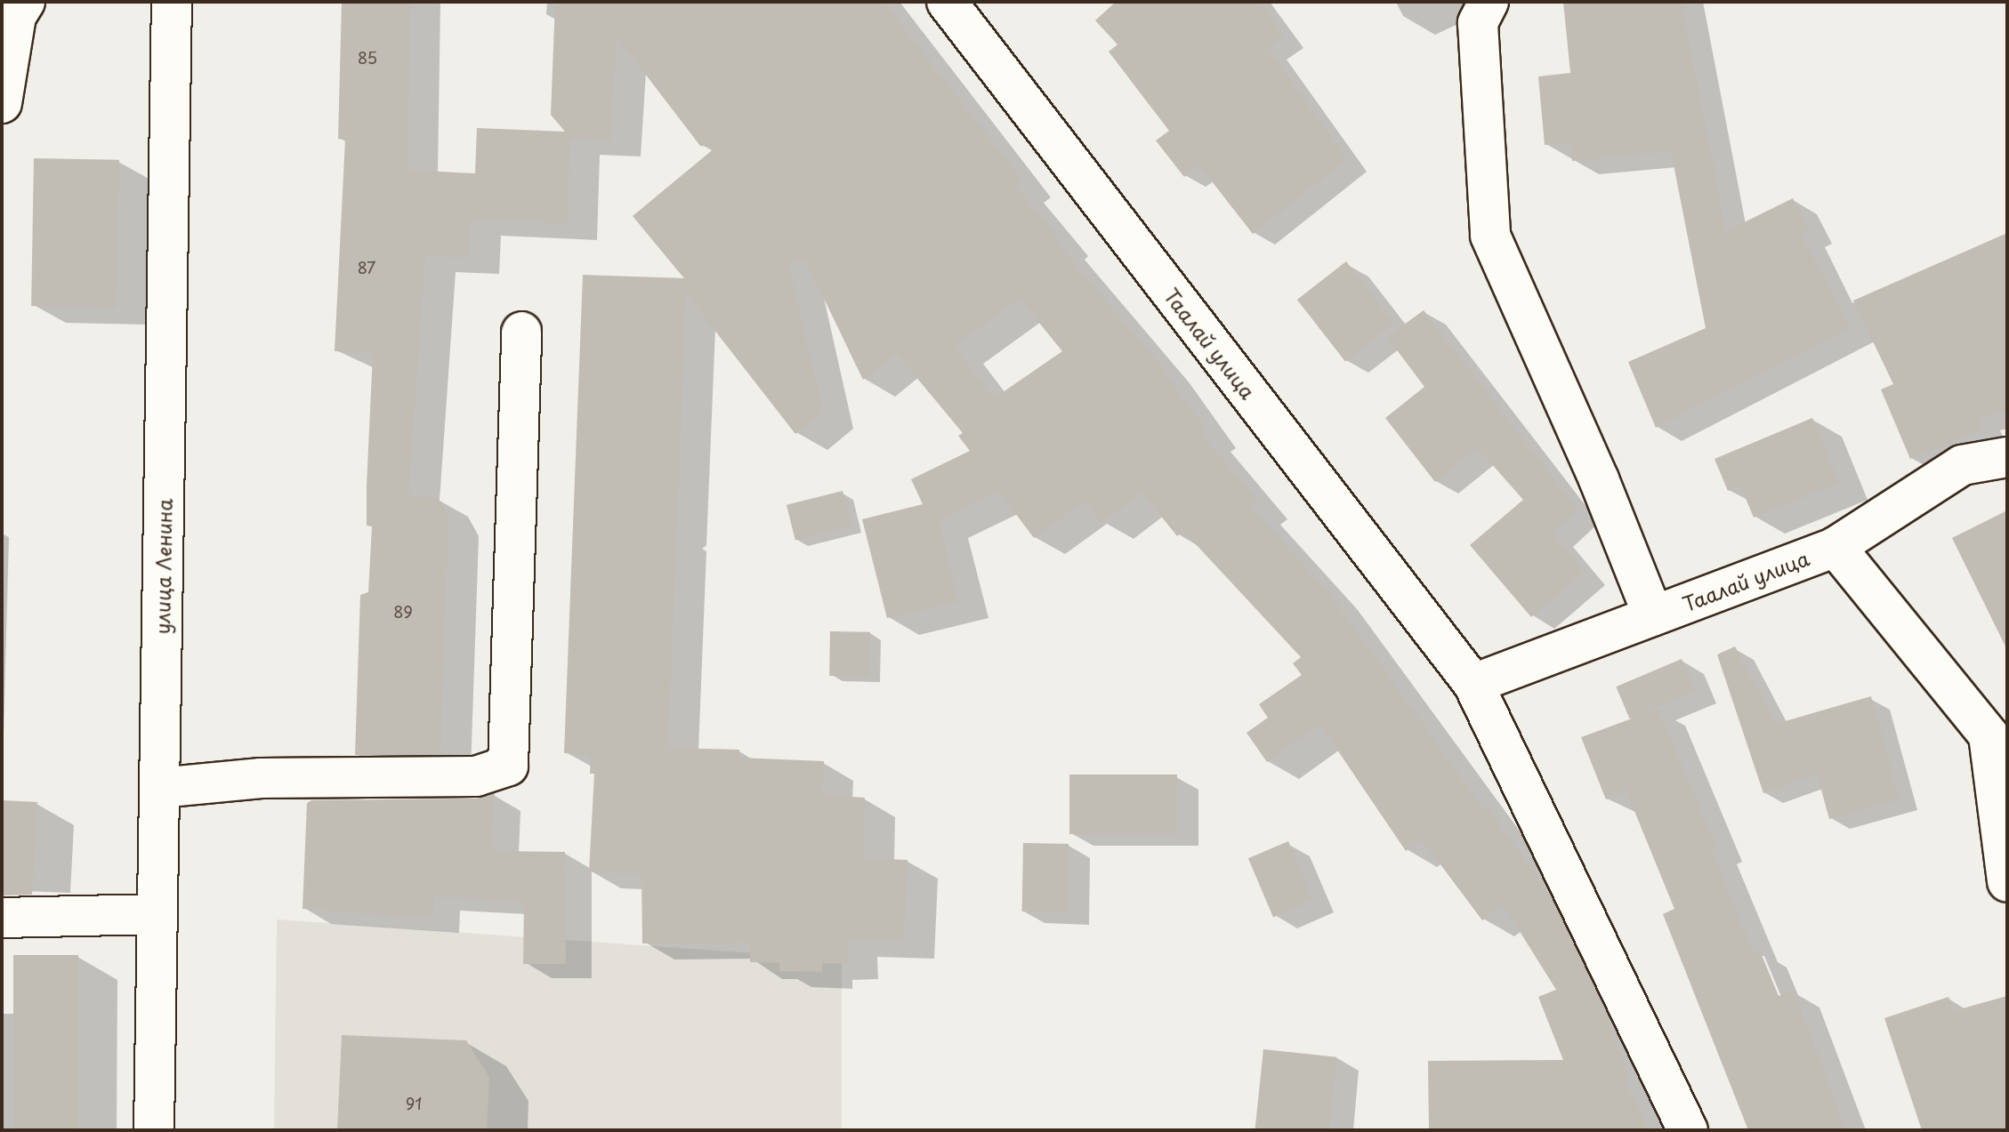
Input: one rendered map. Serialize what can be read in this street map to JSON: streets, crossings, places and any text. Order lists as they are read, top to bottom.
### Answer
{
  "streets": {
    "street": ["Таалай улица", "улица Ленина"]
  },
  "house_numbers": [
    "85",
    "87",
    "89",
    "91"
  ]
}
